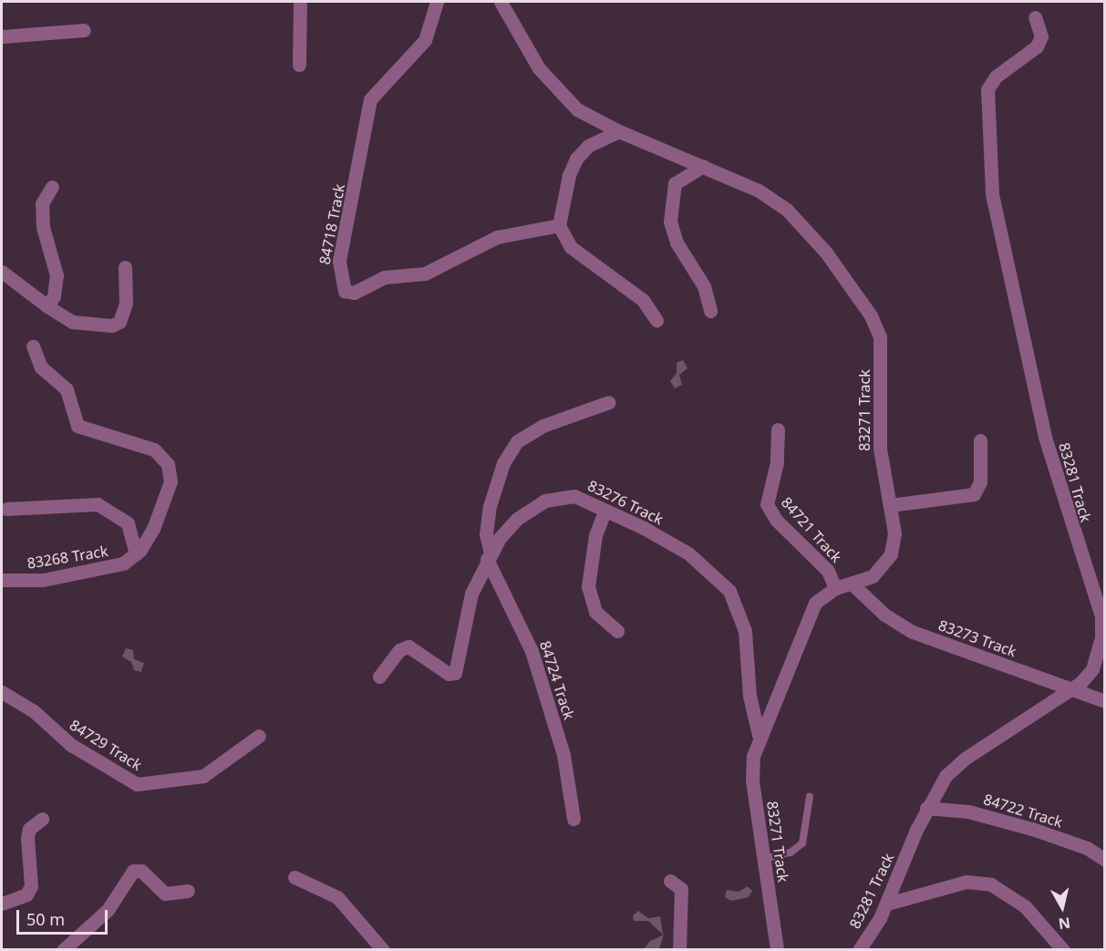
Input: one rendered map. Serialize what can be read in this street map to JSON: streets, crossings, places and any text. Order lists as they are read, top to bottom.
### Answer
{
  "streets": {
    "street": [
      "84718 Track",
      "83271 Track",
      "83281 Track",
      "83276 Track",
      "84721 Track",
      "83268 Track",
      "83273 Track",
      "84724 Track",
      "84729 Track",
      "84722 Track"
    ]
  },
  "crossings": [
    ["83271 Track", "83276 Track"],
    ["83271 Track", "84721 Track"],
    ["83271 Track", "83273 Track"],
    ["83281 Track", "83273 Track"],
    ["83281 Track", "84722 Track"],
    ["83276 Track", "84724 Track"]
  ],
  "scale_bar": "50 m",
  "north": "bottom"
}
